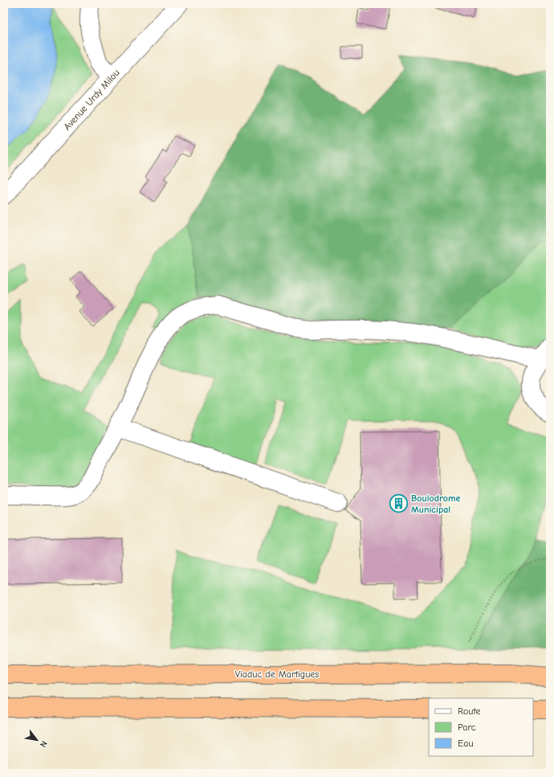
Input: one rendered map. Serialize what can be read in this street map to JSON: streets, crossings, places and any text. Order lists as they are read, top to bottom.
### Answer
{
  "streets": {
    "highway": ["Viaduc de Martigues"],
    "street": ["Avenue Urdy Milou"]
  },
  "places": {
    "building": ["Boulodrome Municipal"]
  },
  "legend": ["Route", "Parc", "Eau"],
  "north": "bottom right"
}
